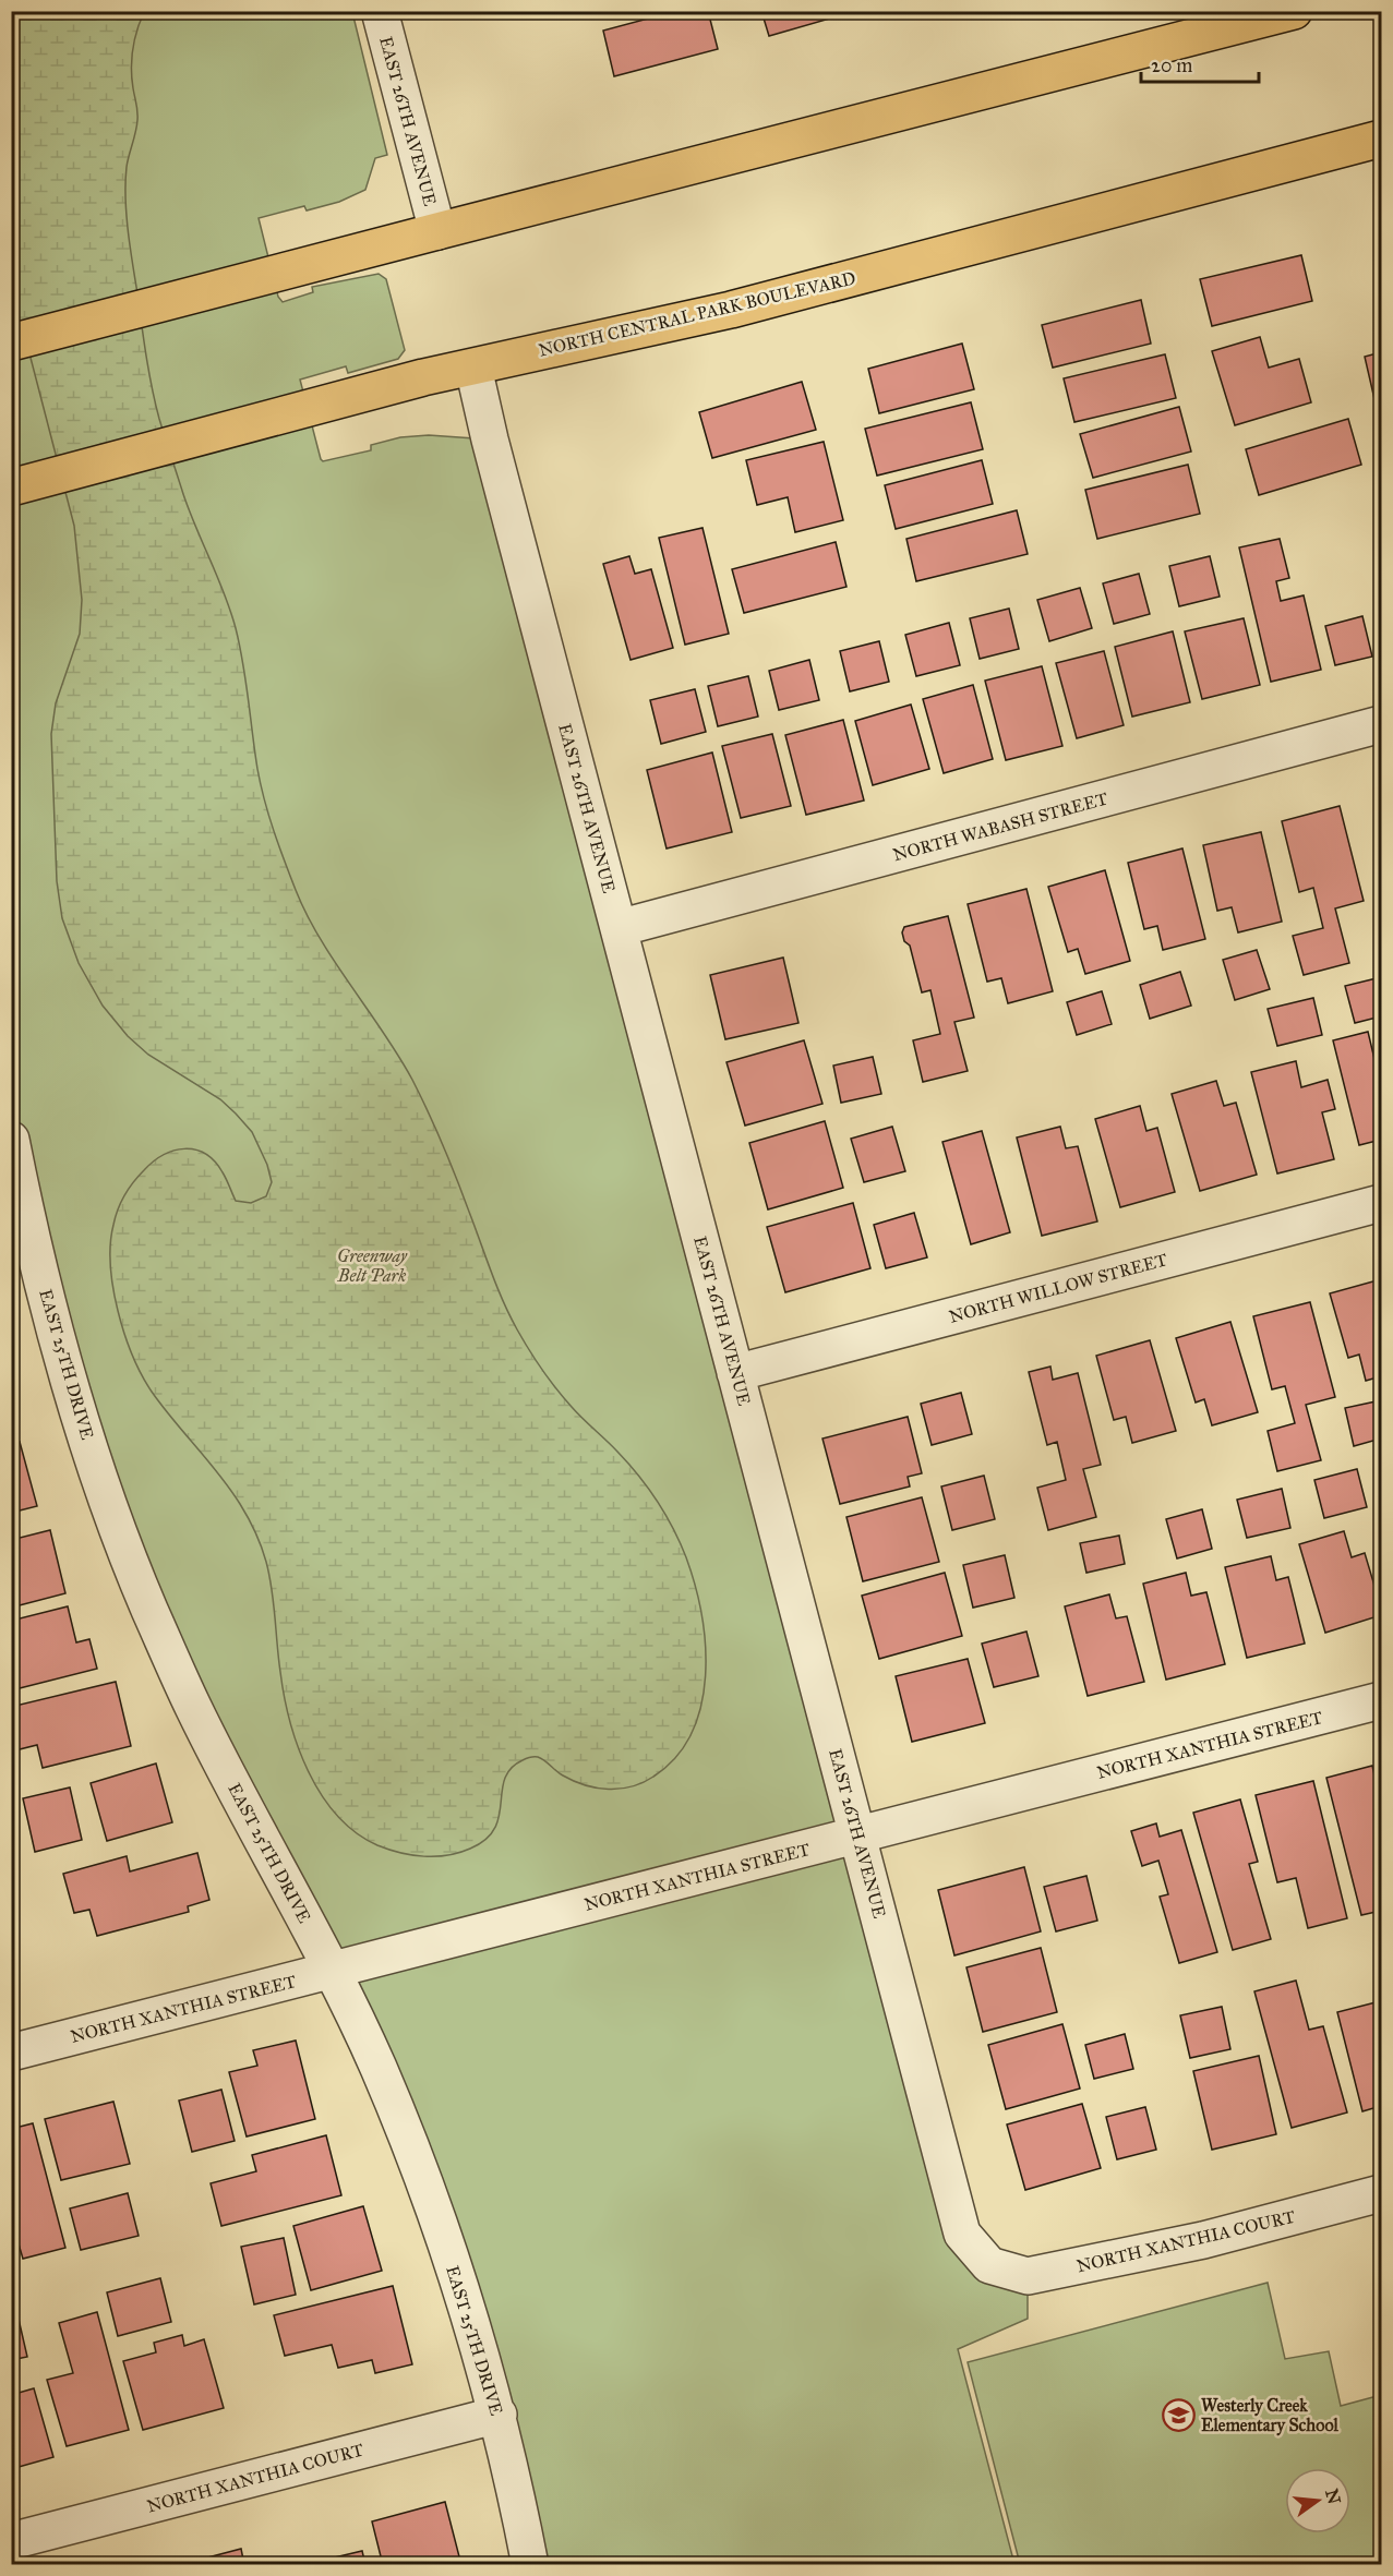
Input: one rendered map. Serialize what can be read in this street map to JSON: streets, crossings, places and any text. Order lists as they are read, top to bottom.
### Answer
{
  "streets": {
    "main road": ["NORTH CENTRAL PARK BOULEVARD"],
    "street": [
      "EAST 26TH AVENUE",
      "NORTH WABASH STREET",
      "NORTH WILLOW STREET",
      "EAST 25TH DRIVE",
      "NORTH XANTHIA STREET",
      "NORTH XANTHIA COURT"
    ]
  },
  "crossings": [
    ["EAST 26TH AVENUE", "NORTH CENTRAL PARK BOULEVARD"],
    ["EAST 26TH AVENUE", "NORTH WABASH STREET"],
    ["EAST 26TH AVENUE", "NORTH WILLOW STREET"],
    ["EAST 26TH AVENUE", "NORTH XANTHIA STREET"],
    ["EAST 26TH AVENUE", "NORTH XANTHIA COURT"],
    ["EAST 25TH DRIVE", "NORTH XANTHIA STREET"],
    ["EAST 25TH DRIVE", "NORTH XANTHIA COURT"]
  ],
  "parks": ["Greenway Belt Park"],
  "places": {
    "school or university": ["Westerly Creek Elementary School"]
  },
  "scale_bar": "20 m",
  "north": "right"
}
